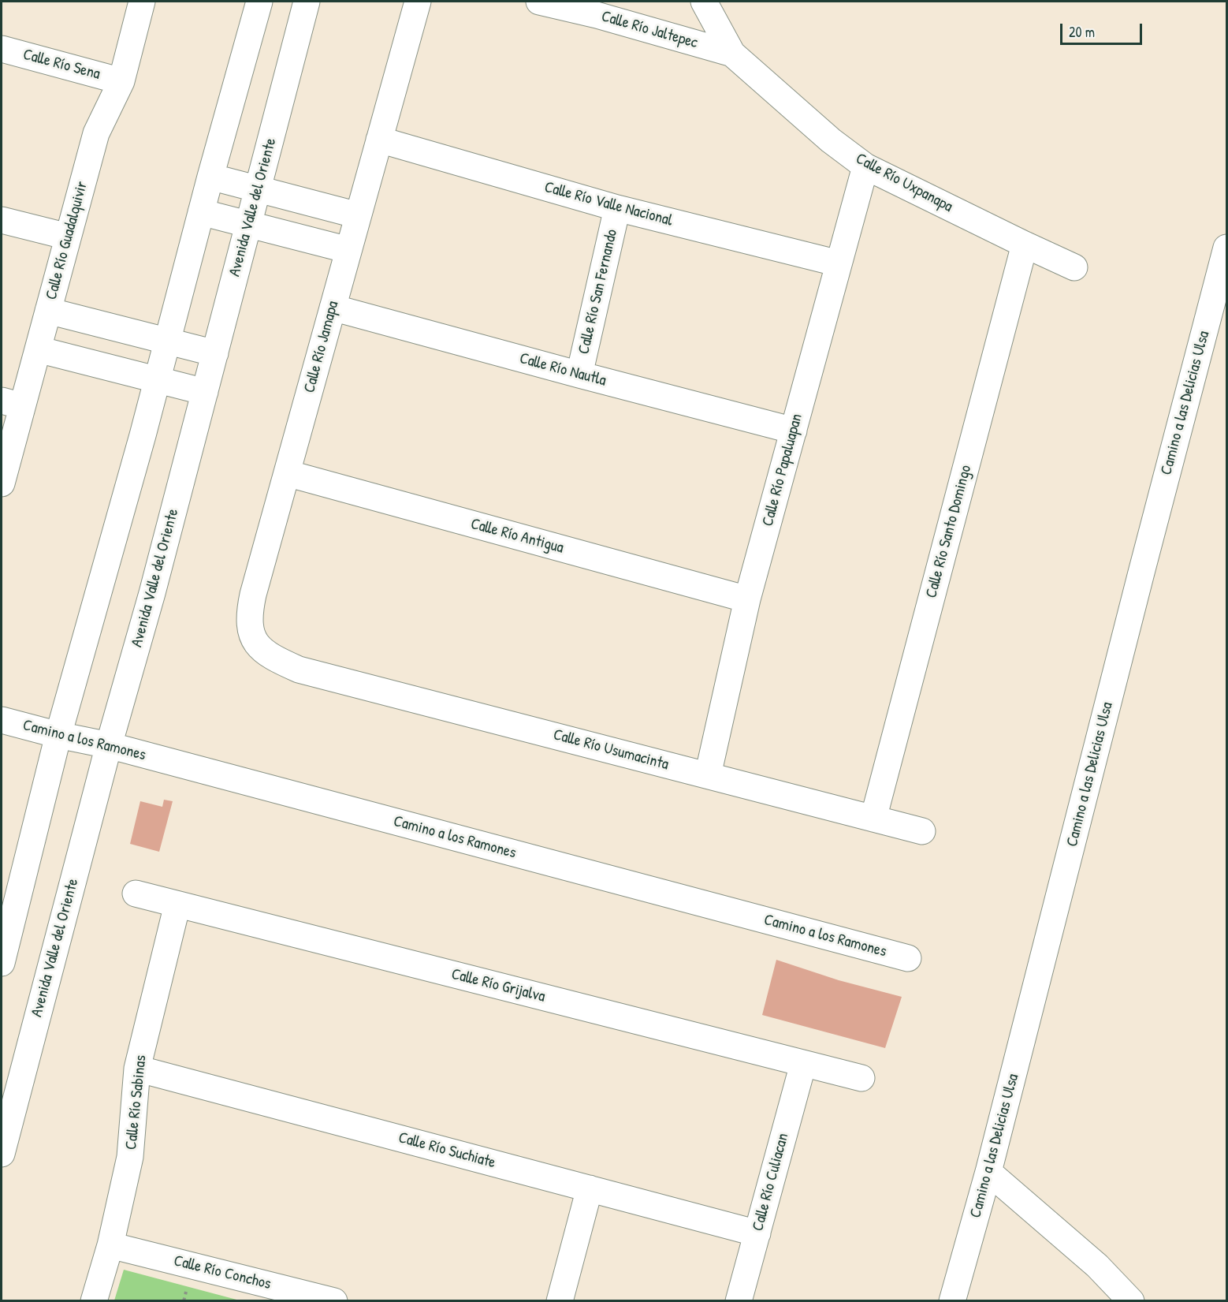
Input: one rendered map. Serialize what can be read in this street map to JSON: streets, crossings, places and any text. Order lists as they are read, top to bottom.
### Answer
{
  "streets": {
    "street": [
      "Calle Río Jaltepec",
      "Calle Río Sena",
      "Calle Río Uxpanapa",
      "Calle Río Valle Nacional",
      "Avenida Valle del Oriente",
      "Calle Río Guadalquivir",
      "Calle Río San Fernando",
      "Calle Río Jamapa",
      "Calle Río Nautla",
      "Camino a las Delicias Ulsa",
      "Calle Río Papaluapan",
      "Calle Río Santo Domingo",
      "Calle Río Antigua",
      "Camino a los Ramones",
      "Calle Río Usumacinta",
      "Calle Río Grijalva",
      "Calle Río Sabinas",
      "Calle Río Suchiate",
      "Calle Río Culiacan",
      "Calle Río Conchos"
    ]
  },
  "crossings": [
    ["Calle Río Jaltepec", "Calle Río Uxpanapa"],
    ["Calle Río Sena", "Calle Río Guadalquivir"],
    ["Calle Río Uxpanapa", "Calle Río Papaluapan"],
    ["Calle Río Uxpanapa", "Calle Río Santo Domingo"],
    ["Calle Río Valle Nacional", "Calle Río San Fernando"],
    ["Calle Río Valle Nacional", "Calle Río Jamapa"],
    ["Calle Río Valle Nacional", "Calle Río Papaluapan"],
    ["Avenida Valle del Oriente", "Camino a los Ramones"],
    ["Calle Río San Fernando", "Calle Río Nautla"],
    ["Calle Río Jamapa", "Calle Río Nautla"],
    ["Calle Río Jamapa", "Calle Río Antigua"],
    ["Calle Río Jamapa", "Calle Río Usumacinta"],
    ["Calle Río Nautla", "Calle Río Papaluapan"],
    ["Calle Río Papaluapan", "Calle Río Antigua"],
    ["Calle Río Papaluapan", "Calle Río Usumacinta"],
    ["Calle Río Santo Domingo", "Calle Río Usumacinta"],
    ["Calle Río Grijalva", "Calle Río Sabinas"],
    ["Calle Río Grijalva", "Calle Río Culiacan"],
    ["Calle Río Sabinas", "Calle Río Suchiate"],
    ["Calle Río Sabinas", "Calle Río Conchos"],
    ["Calle Río Suchiate", "Calle Río Culiacan"]
  ],
  "scale_bar": "20 m"
}
